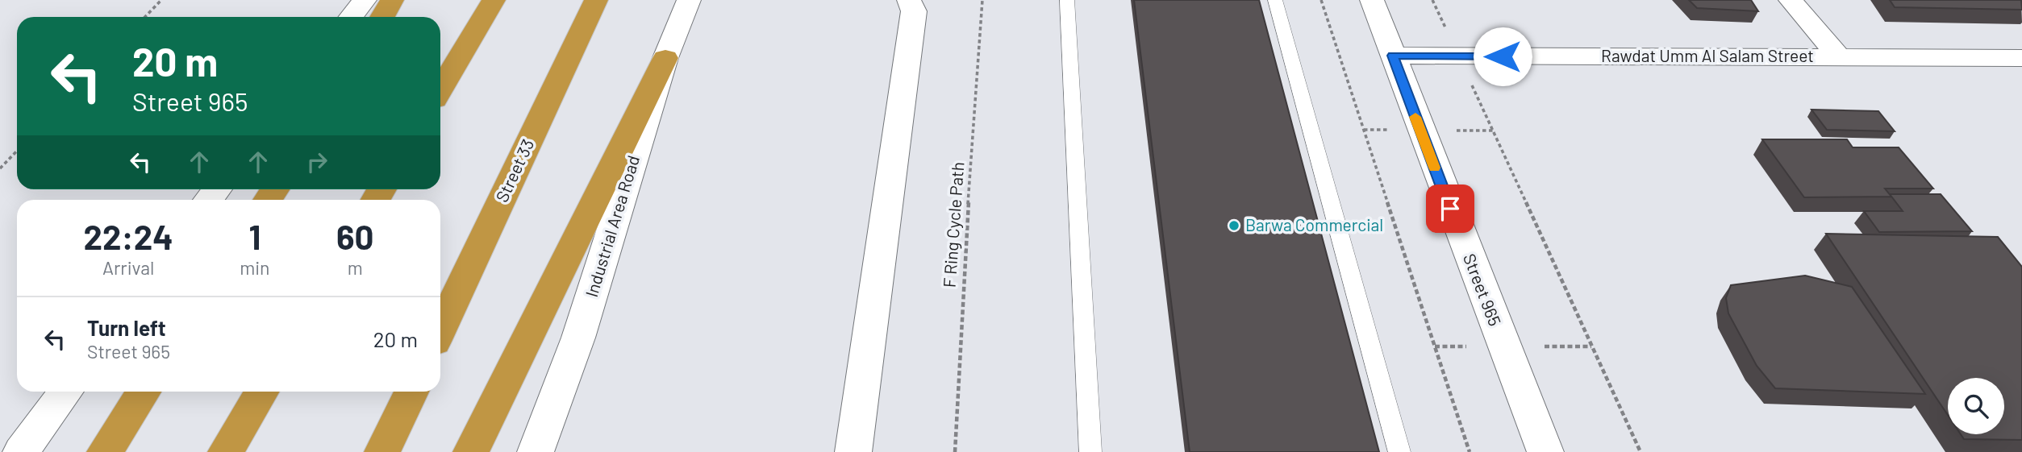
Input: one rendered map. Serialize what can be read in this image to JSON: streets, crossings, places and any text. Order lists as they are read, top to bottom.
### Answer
{
  "streets": {
    "highway": ["Street 33"],
    "street": ["Rawdat Umm Al Salam Street", "Industrial Area Road", "Street 965"],
    "path": ["F Ring Cycle Path"]
  },
  "crossings": [
    ["Rawdat Umm Al Salam Street", "Street 965"]
  ],
  "places": ["Barwa Commercial"],
  "page": {
    "turn": ["20 m", "Street 965"],
    "eta": [
      "22:24",
      "Arrival",
      "1",
      "min",
      "60",
      "m"
    ],
    "list": [
      {
        "name": "Turn left",
        "note": "Street 965",
        "value": "20 m"
      }
    ]
  }
}
